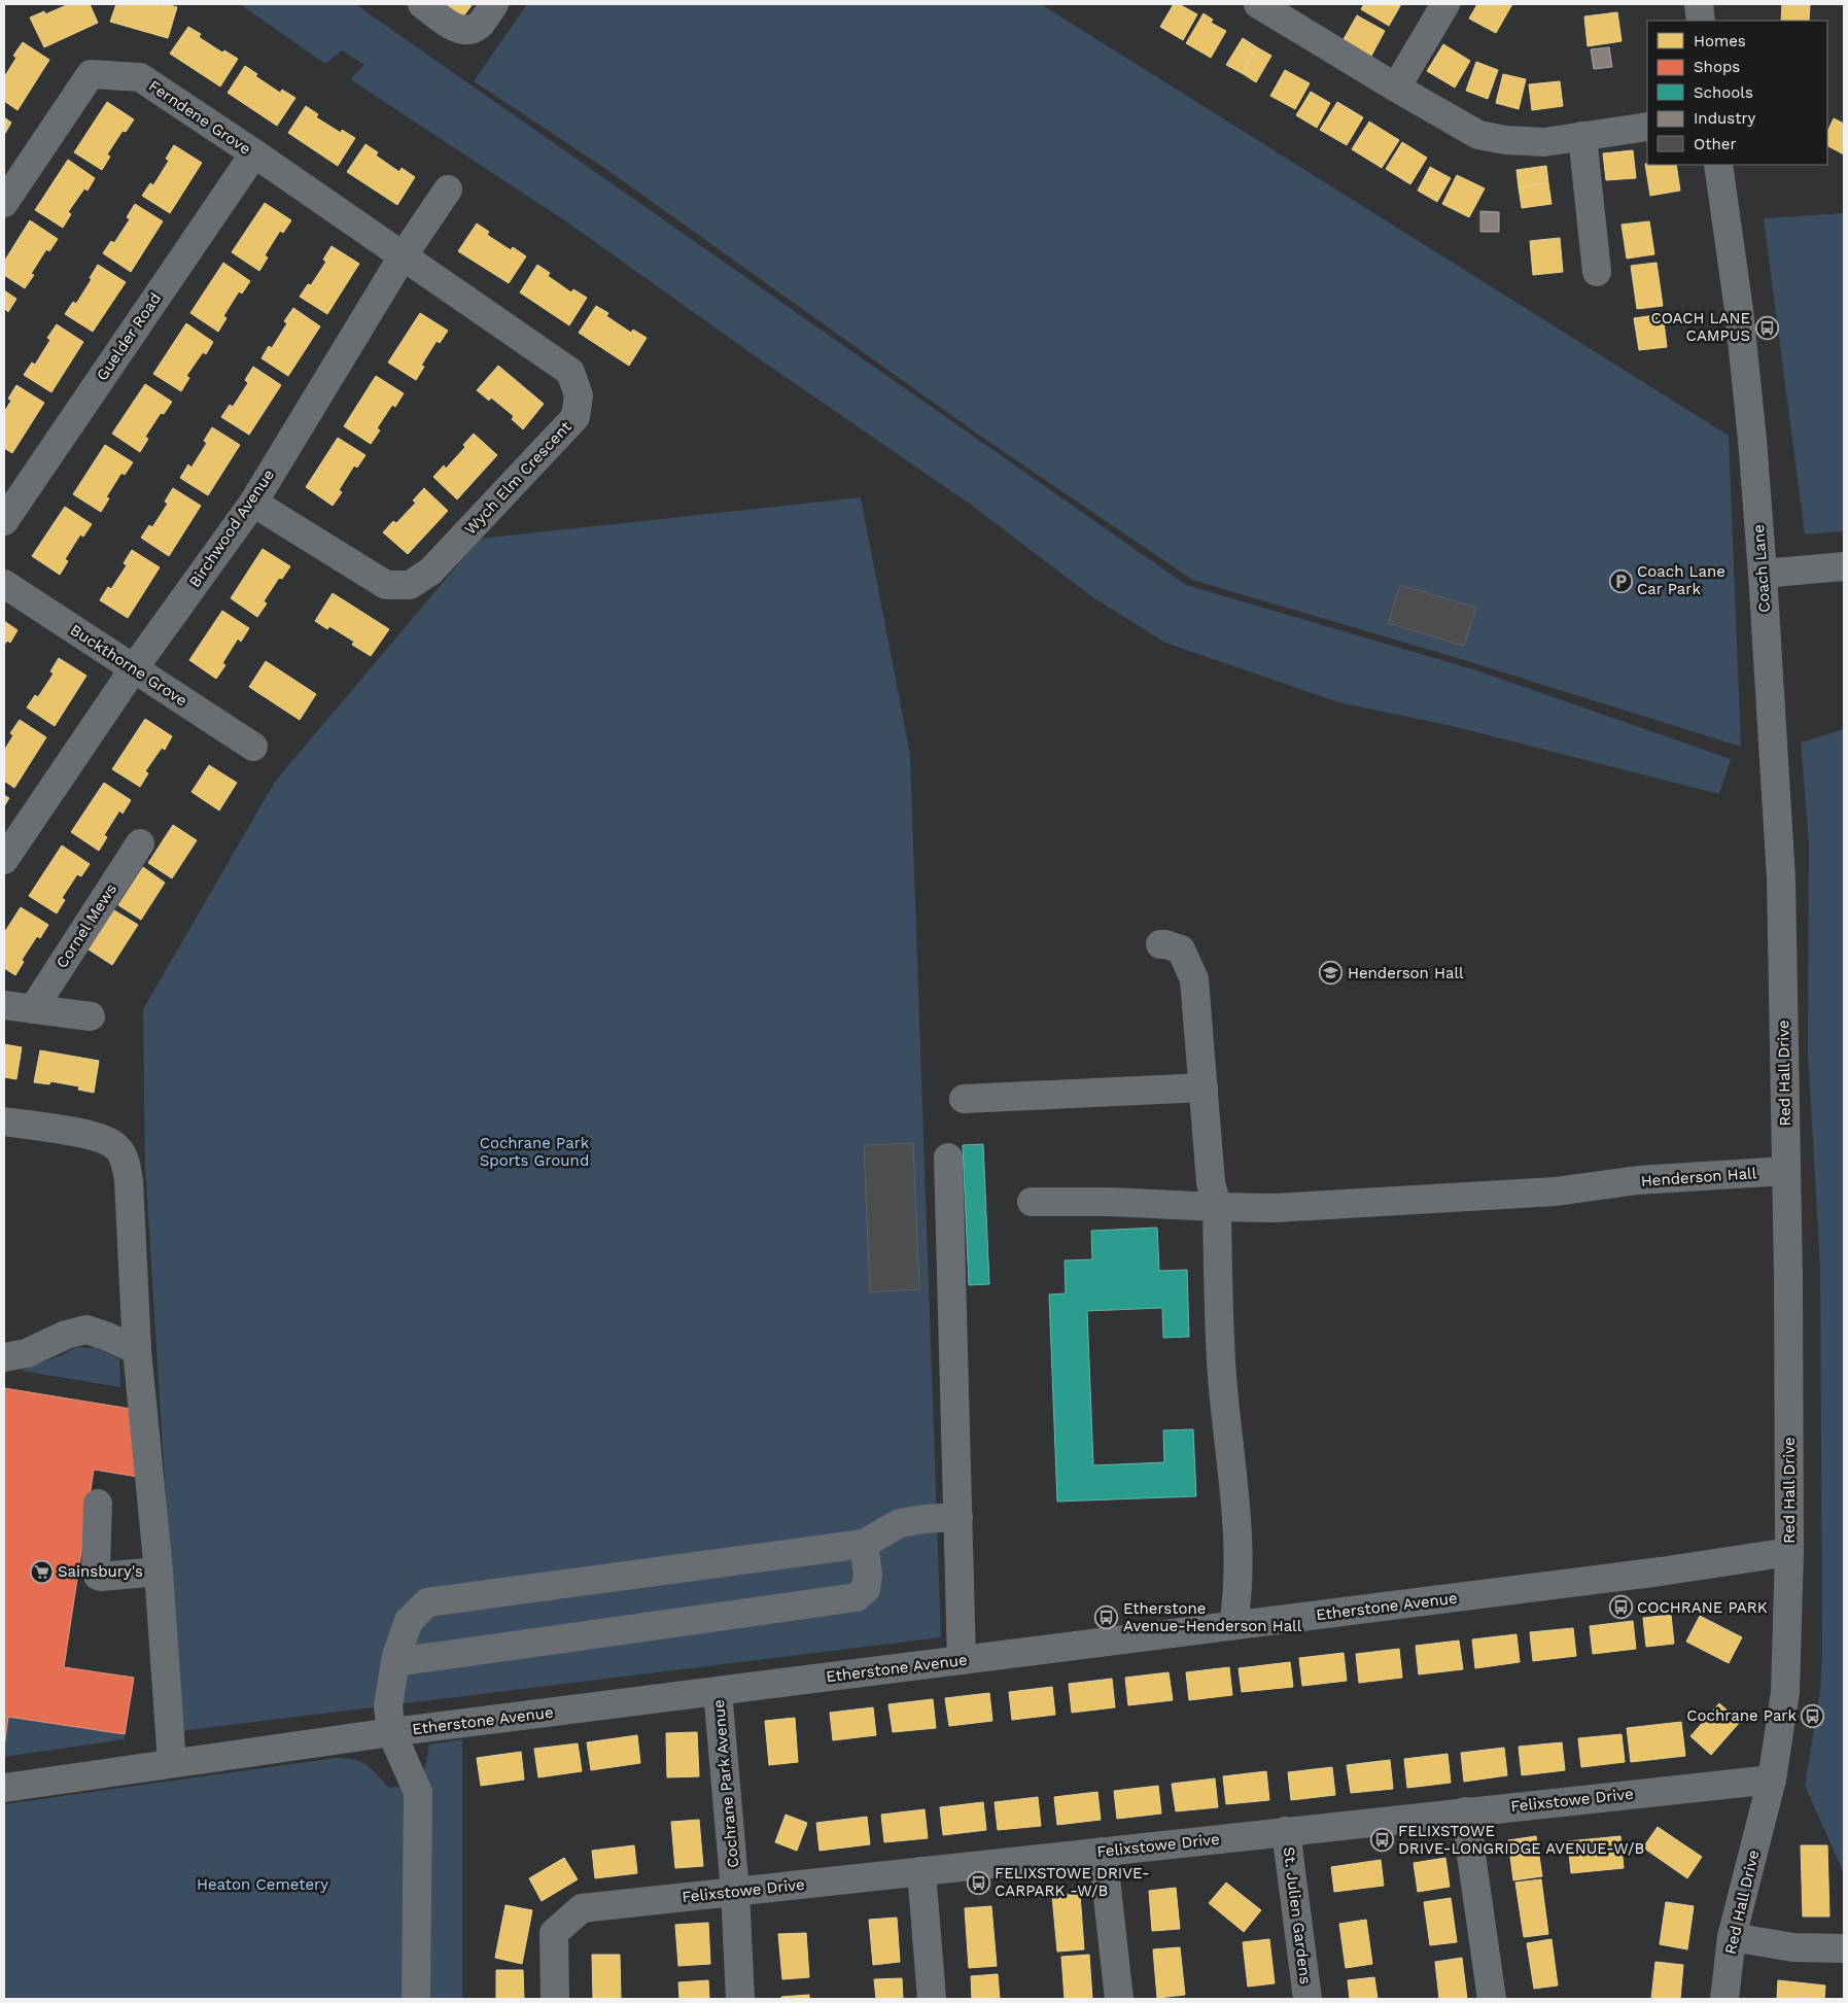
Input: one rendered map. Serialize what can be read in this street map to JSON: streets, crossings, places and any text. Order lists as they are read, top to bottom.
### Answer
{
  "streets": {
    "street": [
      "Ferndene Grove",
      "Guelder Road",
      "Wych Elm Crescent",
      "Birchwood Avenue",
      "Coach Lane",
      "Buckthorne Grove",
      "Cornel Mews",
      "Red Hall Drive",
      "Henderson Hall",
      "Etherstone Avenue",
      "Cochrane Park Avenue",
      "Felixstowe Drive",
      "St. Julien Gardens"
    ]
  },
  "crossings": [
    ["Ferndene Grove", "Guelder Road"],
    ["Ferndene Grove", "Wych Elm Crescent"],
    ["Ferndene Grove", "Birchwood Avenue"],
    ["Wych Elm Crescent", "Birchwood Avenue"],
    ["Birchwood Avenue", "Buckthorne Grove"],
    ["Coach Lane", "Red Hall Drive"],
    ["Red Hall Drive", "Henderson Hall"],
    ["Red Hall Drive", "Etherstone Avenue"],
    ["Red Hall Drive", "Felixstowe Drive"],
    ["Etherstone Avenue", "Cochrane Park Avenue"],
    ["Cochrane Park Avenue", "Felixstowe Drive"],
    ["Felixstowe Drive", "St. Julien Gardens"]
  ],
  "parks": ["Cochrane Park Sports Ground", "Heaton Cemetery"],
  "places": {
    "bus stop": [
      "COACH LANE CAMPUS",
      "COCHRANE PARK",
      "Etherstone Avenue-Henderson Hall",
      "Cochrane Park",
      "FELIXSTOWE DRIVE-LONGRIDGE AVENUE-W/B",
      "FELIXSTOWE DRIVE- CARPARK -W/B"
    ],
    "parking": ["Coach Lane Car Park"],
    "school or university": ["Henderson Hall"],
    "supermarket": ["Sainsbury's"]
  },
  "legend": [
    "Homes",
    "Shops",
    "Schools",
    "Industry",
    "Other"
  ]
}
